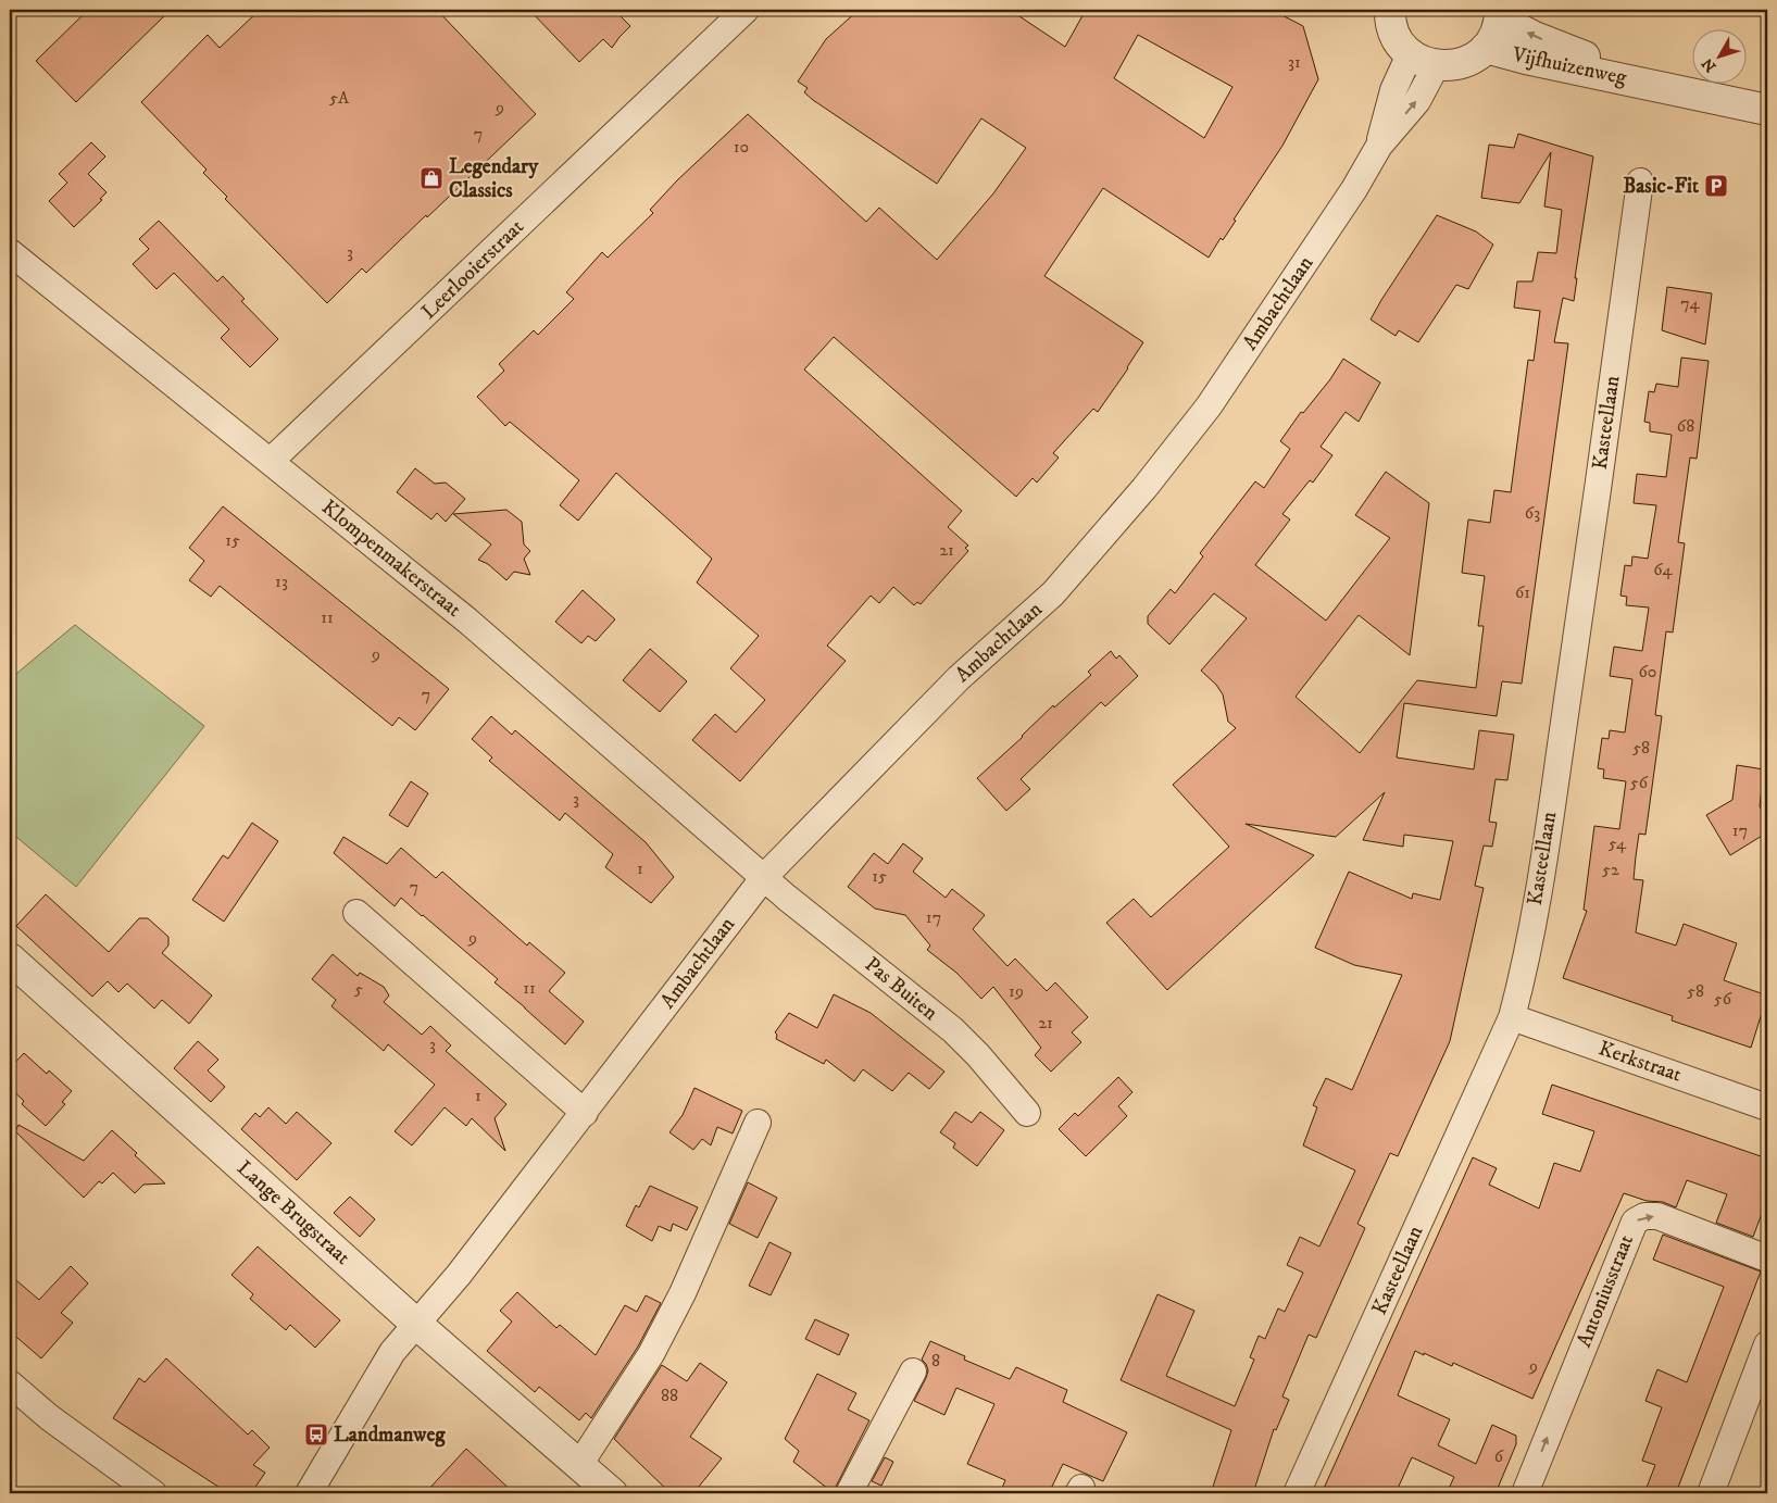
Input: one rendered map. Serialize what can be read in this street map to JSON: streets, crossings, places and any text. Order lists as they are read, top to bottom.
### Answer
{
  "streets": {
    "street": [
      "Vijfhuizenweg",
      "Leerlooierstraat",
      "Ambachtlaan",
      "Kasteellaan",
      "Klompenmakerstraat",
      "Pas Buiten",
      "Kerkstraat",
      "Lange Brugstraat",
      "Antoniusstraat"
    ]
  },
  "crossings": [
    ["Leerlooierstraat", "Klompenmakerstraat"],
    ["Ambachtlaan", "Klompenmakerstraat"],
    ["Ambachtlaan", "Pas Buiten"],
    ["Ambachtlaan", "Lange Brugstraat"],
    ["Kasteellaan", "Kerkstraat"],
    ["Klompenmakerstraat", "Pas Buiten"]
  ],
  "places": {
    "shop": ["Legendary Classics"],
    "parking": ["Basic-Fit"],
    "bus stop": ["Landmanweg"]
  },
  "house_numbers": [
    "31",
    "5A",
    "9",
    "7",
    "10",
    "3",
    "74",
    "68",
    "63",
    "15",
    "21",
    "64",
    "13",
    "61",
    "11",
    "9",
    "60",
    "7",
    "58",
    "56",
    "3",
    "17",
    "54",
    "1",
    "52",
    "15",
    "7",
    "17",
    "9",
    "11",
    "5",
    "19",
    "58",
    "56",
    "21",
    "3",
    "1",
    "8",
    "9",
    "88",
    "6"
  ],
  "north": "bottom left"
}
